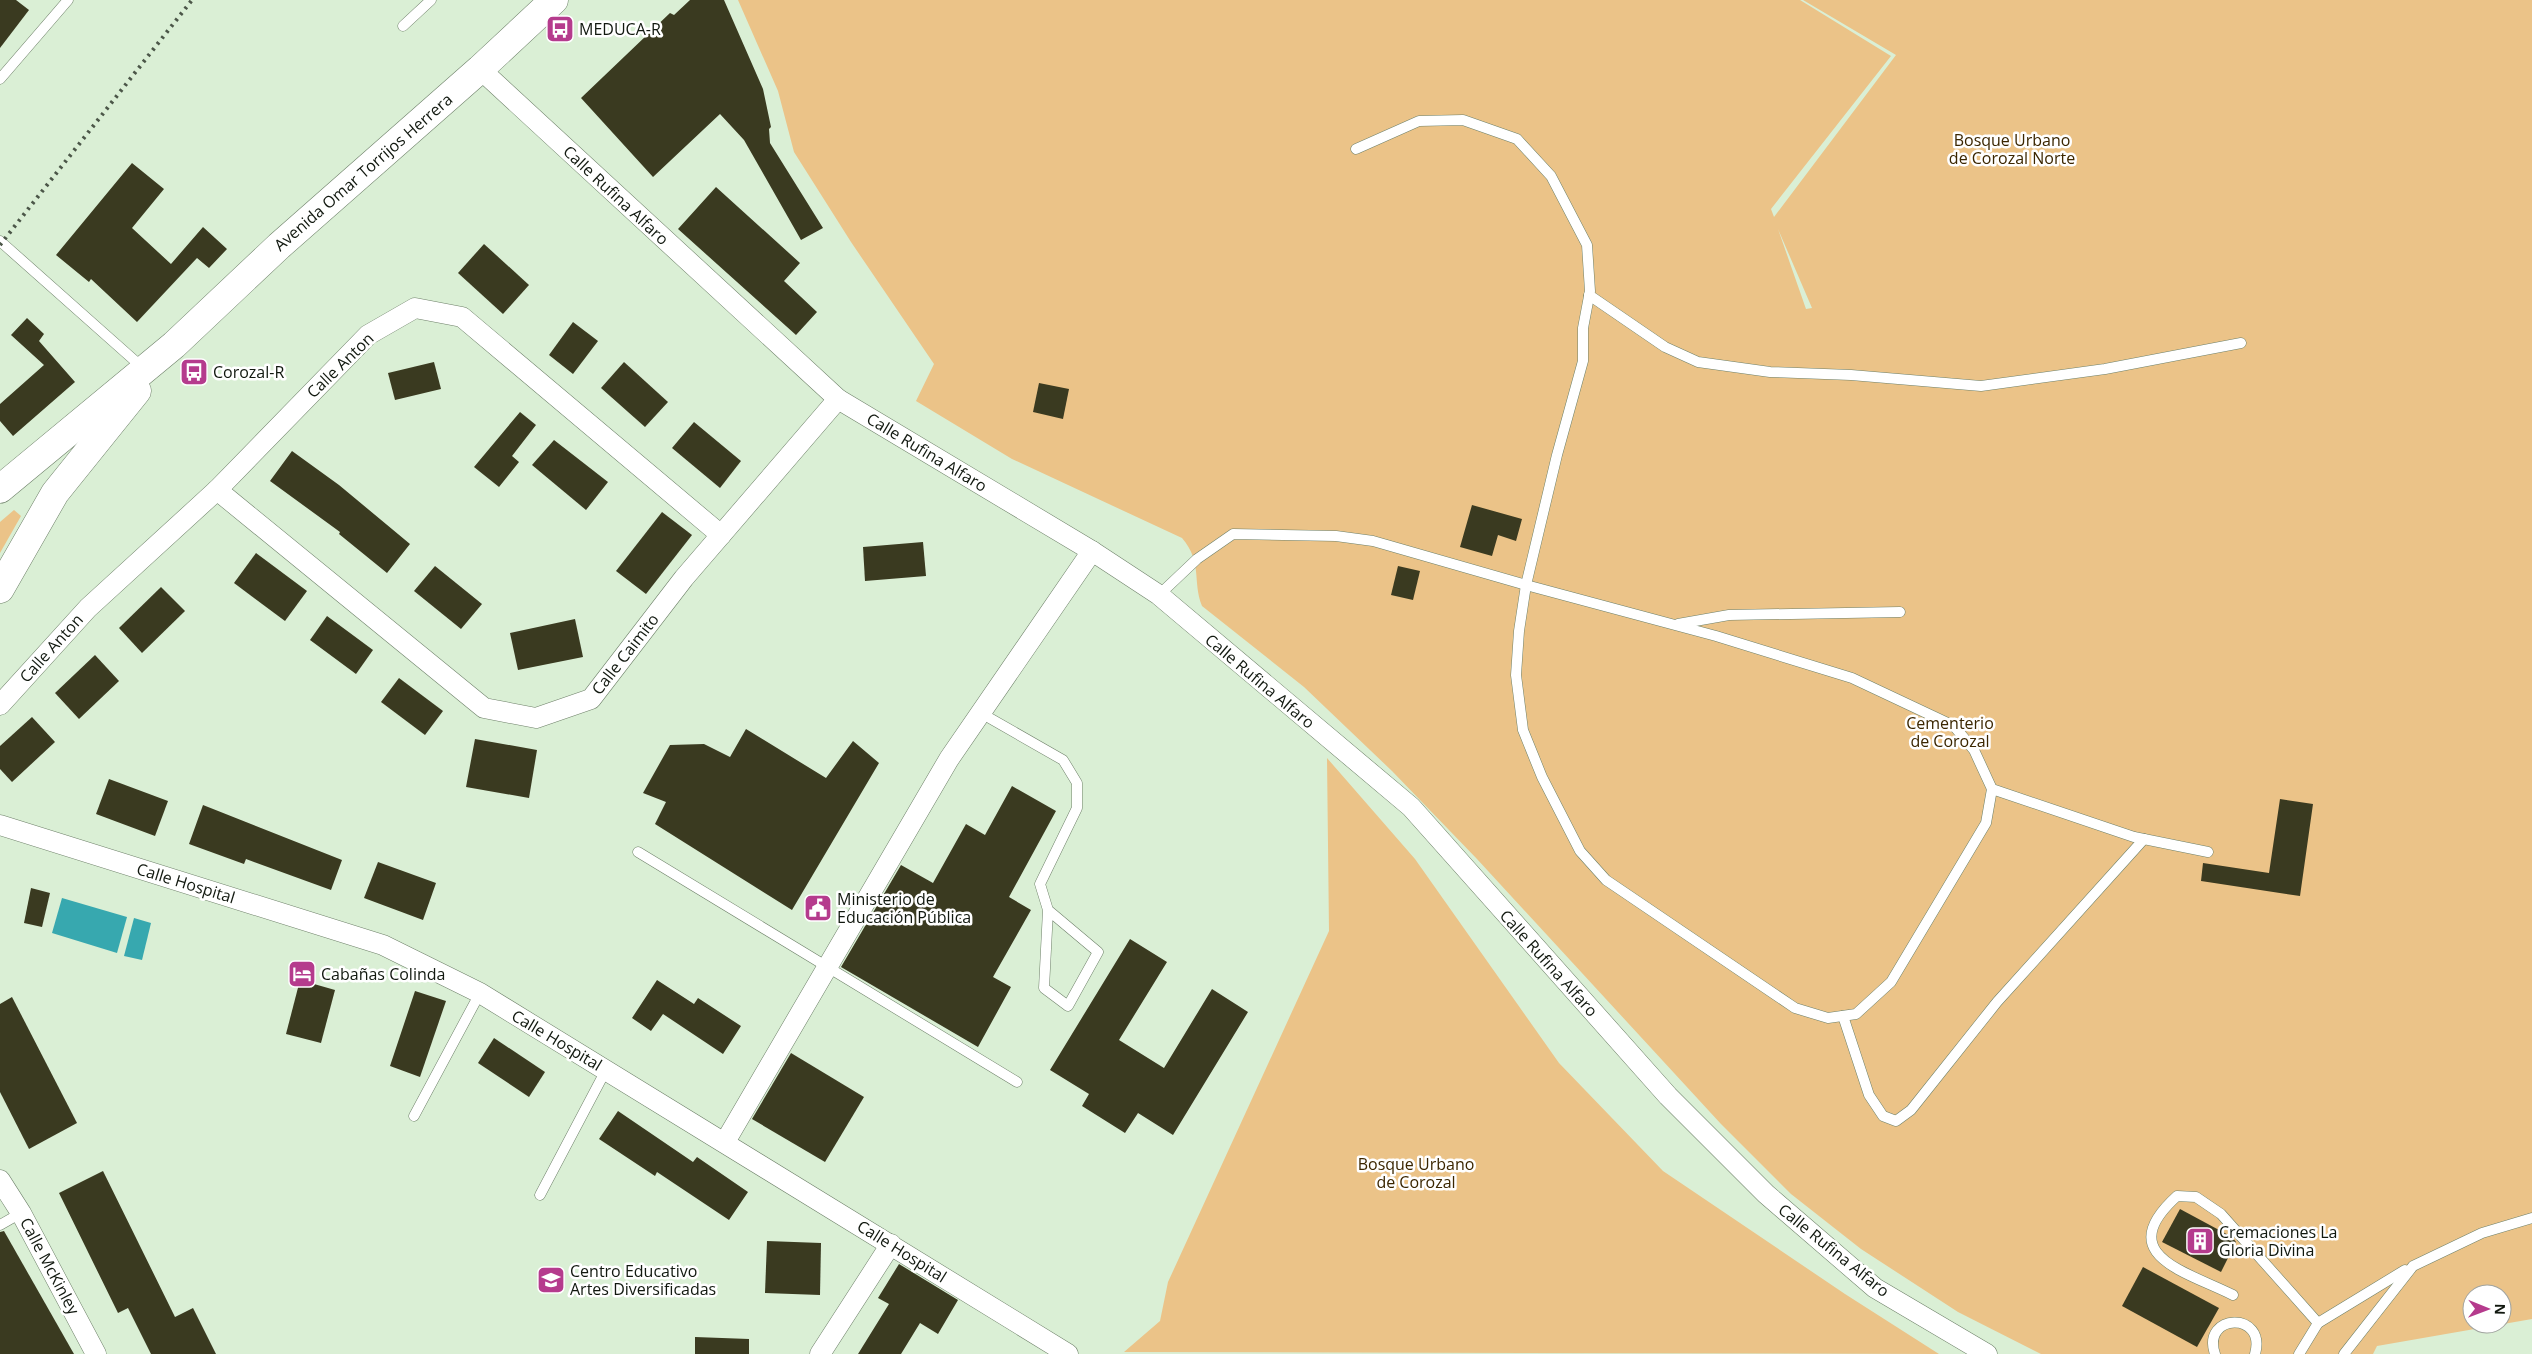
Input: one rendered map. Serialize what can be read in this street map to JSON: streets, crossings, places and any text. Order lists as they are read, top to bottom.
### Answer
{
  "streets": {
    "main road": ["Avenida Omar Torrijos Herrera"],
    "street": [
      "Calle Rufina Alfaro",
      "Calle Anton",
      "Calle Caimito",
      "Calle Hospital",
      "Calle McKinley"
    ]
  },
  "crossings": [
    ["Avenida Omar Torrijos Herrera", "Calle Rufina Alfaro"],
    ["Calle Rufina Alfaro", "Calle Caimito"],
    ["Calle Anton", "Calle Caimito"]
  ],
  "parks": ["Bosque Urbano de Corozal Norte", "Cementerio de Corozal", "Bosque Urbano de Corozal"],
  "places": {
    "bus stop": ["MEDUCA-R", "Corozal-R"],
    "public building": ["Ministerio de Educación Pública"],
    "hotel": ["Cabañas Colinda"],
    "building": ["Cremaciones La Gloria Divina"],
    "school or university": ["Centro Educativo Artes Diversificadas"]
  },
  "north": "right"
}
